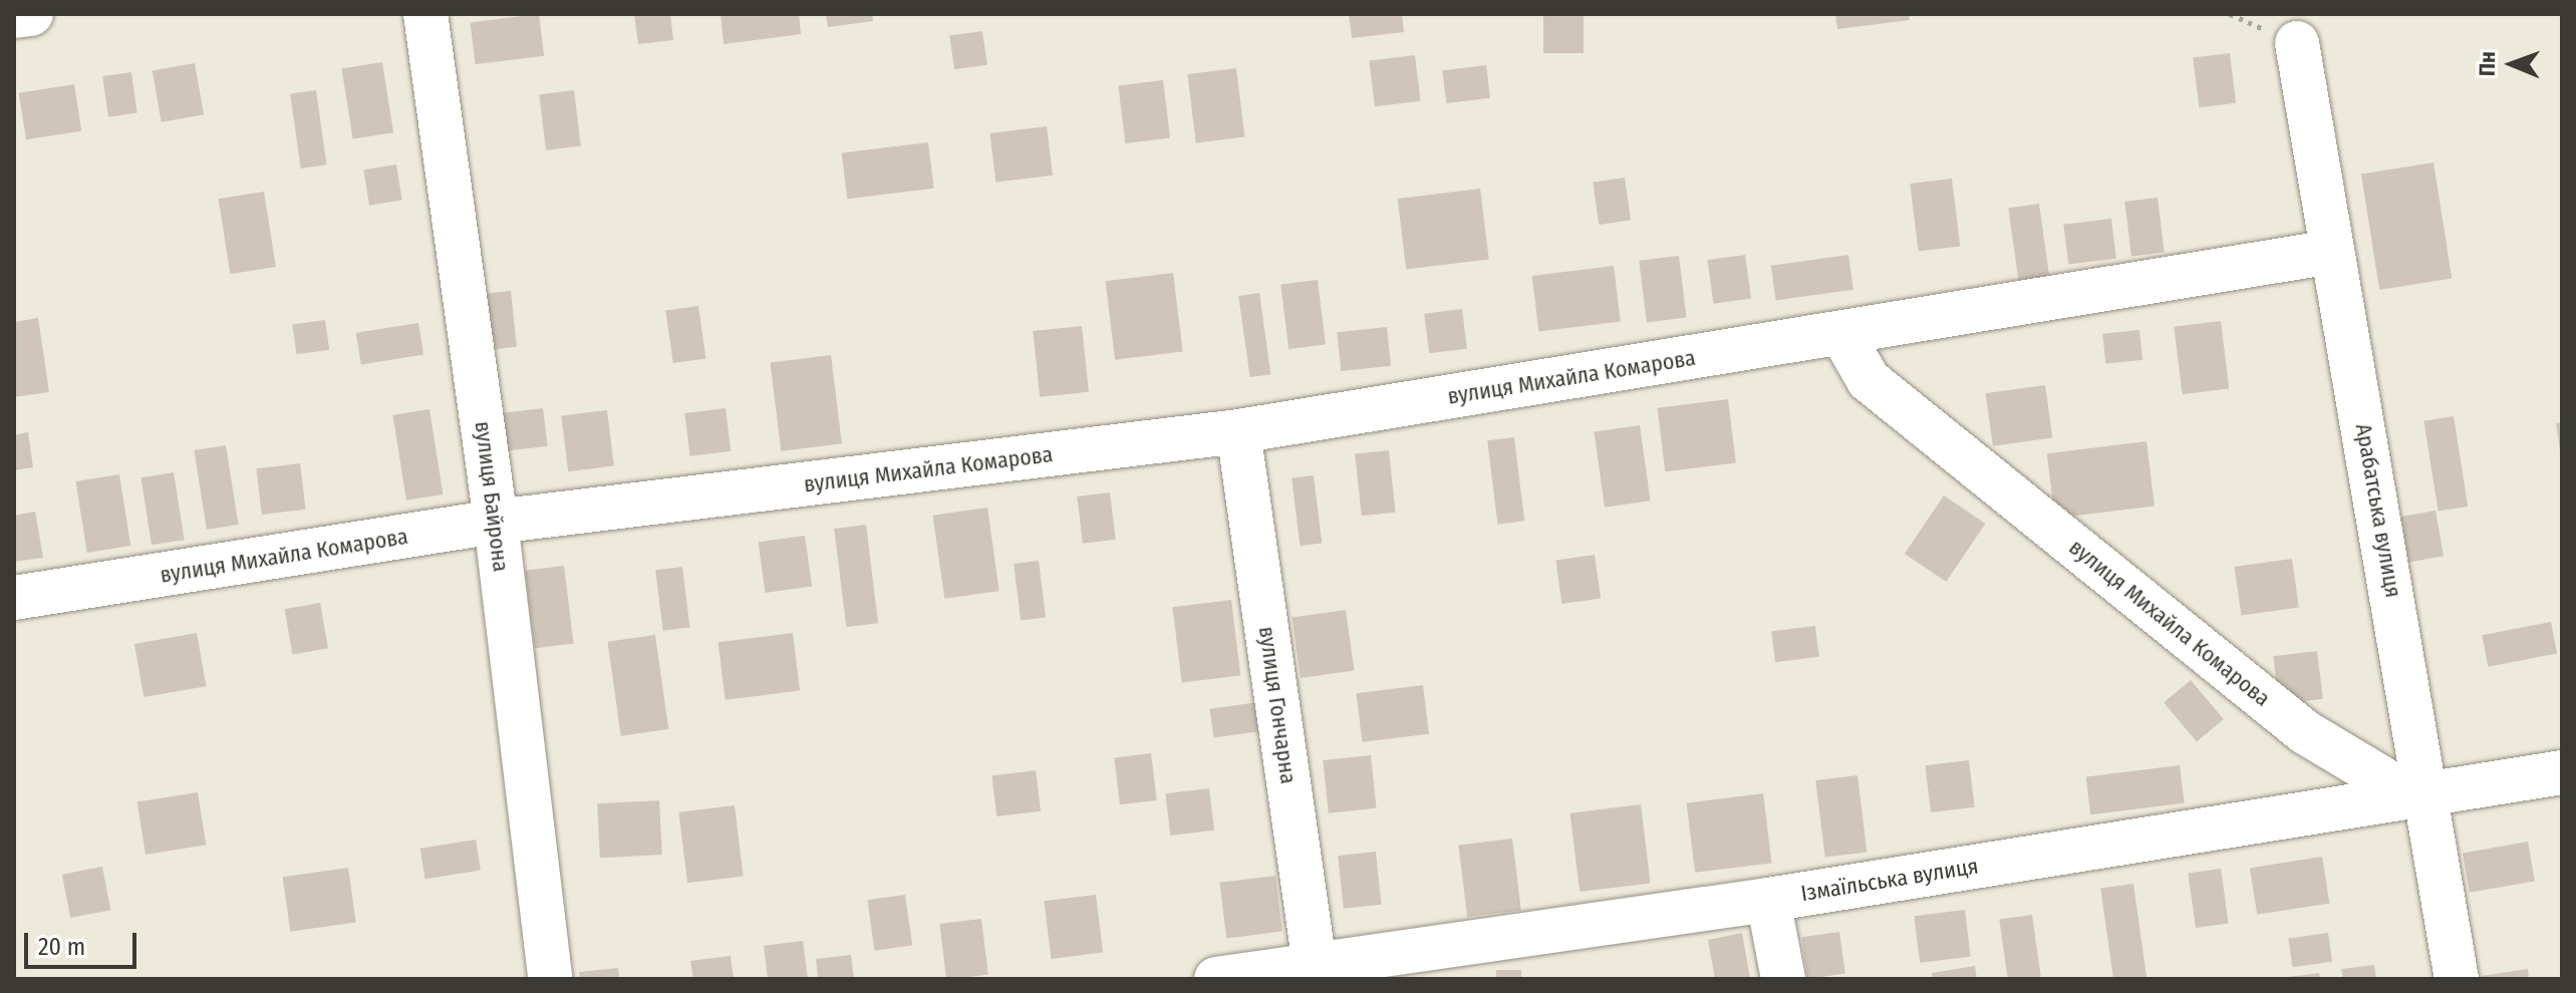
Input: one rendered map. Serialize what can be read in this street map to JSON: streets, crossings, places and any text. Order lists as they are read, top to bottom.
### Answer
{
  "streets": {
    "street": [
      "вулиця Михайла Комарова",
      "вулиця Байрона",
      "Арабатська вулиця",
      "вулиця Гончарна",
      "Ізмаїльська вулиця"
    ]
  },
  "crossings": [
    ["вулиця Михайла Комарова", "вулиця Байрона"],
    ["вулиця Михайла Комарова", "Арабатська вулиця"],
    ["вулиця Михайла Комарова", "вулиця Гончарна"],
    ["вулиця Михайла Комарова", "Ізмаїльська вулиця"],
    ["Арабатська вулиця", "Ізмаїльська вулиця"],
    ["вулиця Гончарна", "Ізмаїльська вулиця"]
  ],
  "scale_bar": "20 m",
  "north": "left"
}
